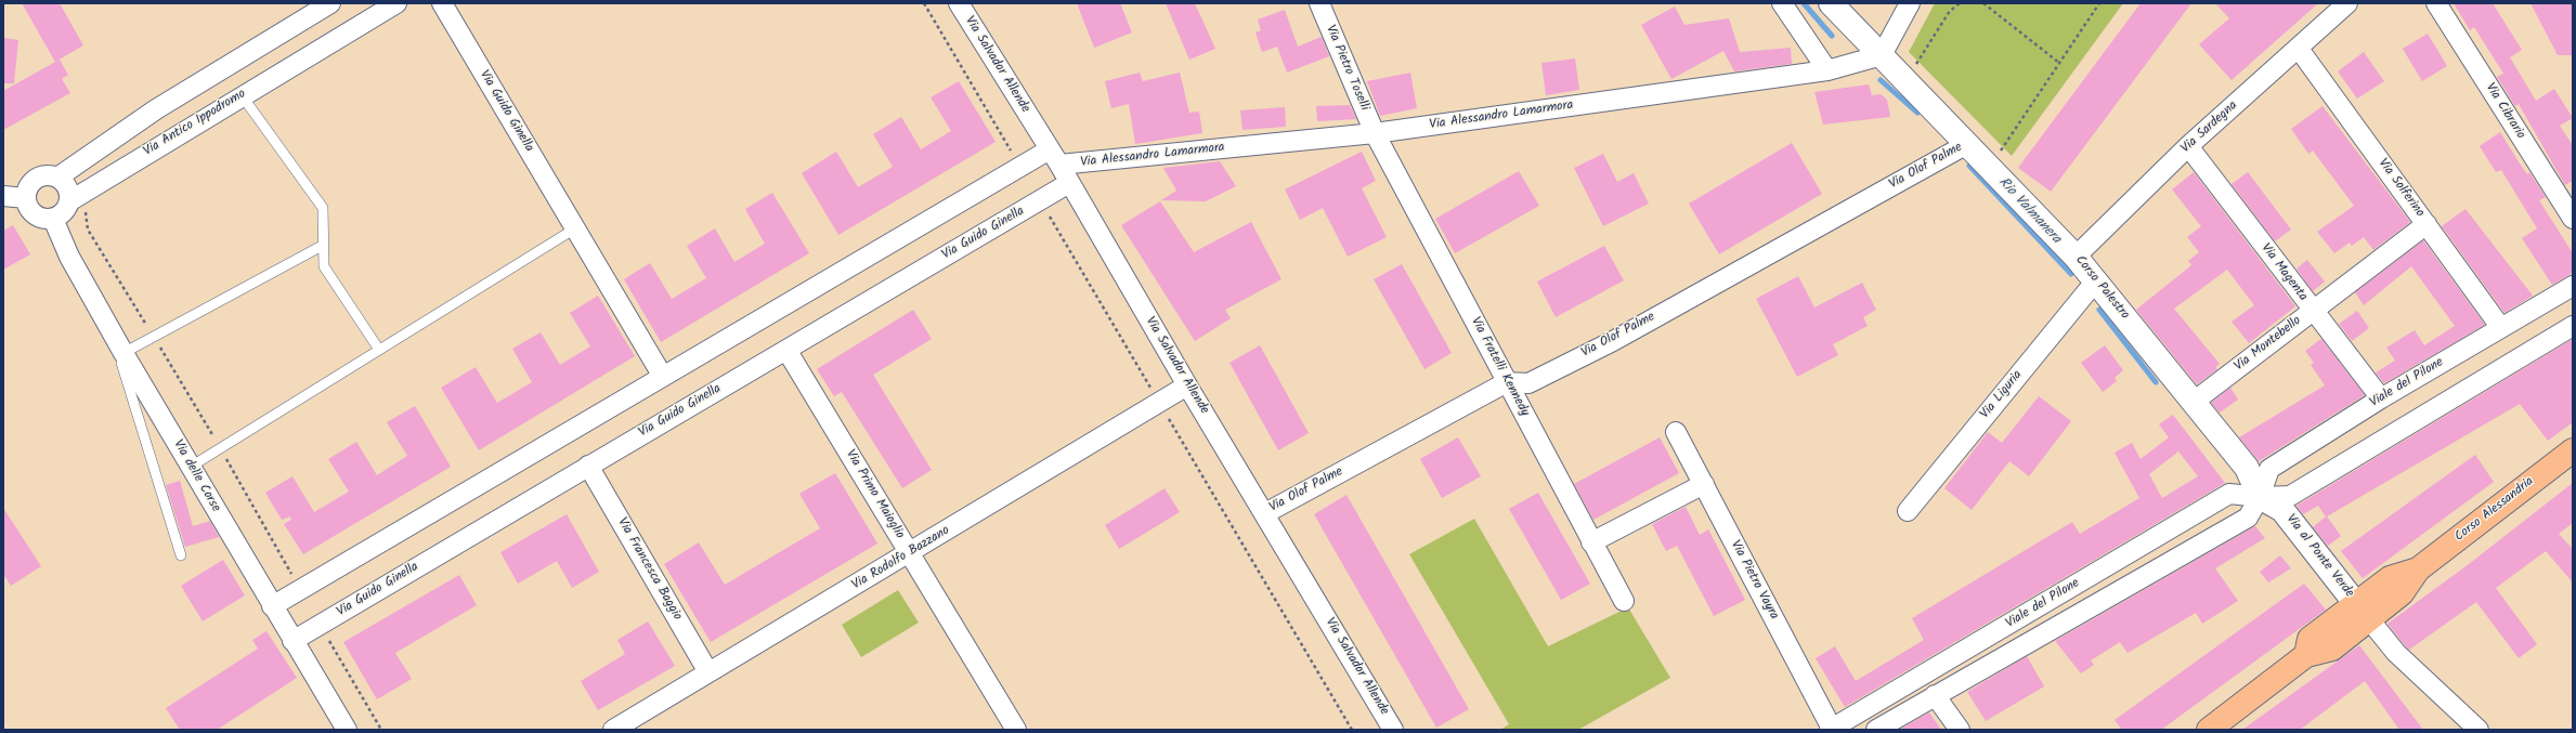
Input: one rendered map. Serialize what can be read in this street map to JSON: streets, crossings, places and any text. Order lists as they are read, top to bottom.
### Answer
{
  "streets": {
    "main road": ["Corso Alessandria"],
    "street": [
      "Via Salvador Allende",
      "Via Pietro Toselli",
      "Via Guido Ginella",
      "Via Cibrario",
      "Via Alessandro Lamarmora",
      "Via Antico Ippodromo",
      "Via Sardegna",
      "Via Olof Palme",
      "Via Solferino",
      "Via Magenta",
      "Corso Palestro",
      "Via Montebello",
      "Via Fratelli Kennedy",
      "Viale del Pilone",
      "Via Liguria",
      "Via delle Corse",
      "Via Primo Maioglio",
      "Via al Ponte Verde",
      "Via Rodolfo Bazzano",
      "Via Francesca Baggio",
      "Via Pietro Vayra"
    ]
  },
  "crossings": [
    ["Via Salvador Allende", "Via Guido Ginella"],
    ["Via Salvador Allende", "Via Alessandro Lamarmora"],
    ["Via Salvador Allende", "Via Olof Palme"],
    ["Via Salvador Allende", "Via Rodolfo Bazzano"],
    ["Via Pietro Toselli", "Via Alessandro Lamarmora"],
    ["Via Pietro Toselli", "Via Fratelli Kennedy"],
    ["Via Guido Ginella", "Via delle Corse"],
    ["Via Guido Ginella", "Via Primo Maioglio"],
    ["Via Guido Ginella", "Via Francesca Baggio"],
    ["Via Alessandro Lamarmora", "Corso Palestro"],
    ["Via Alessandro Lamarmora", "Via Fratelli Kennedy"],
    ["Via Antico Ippodromo", "Via delle Corse"],
    ["Via Sardegna", "Via Solferino"],
    ["Via Sardegna", "Via Magenta"],
    ["Via Sardegna", "Corso Palestro"],
    ["Via Olof Palme", "Corso Palestro"],
    ["Via Olof Palme", "Via Fratelli Kennedy"],
    ["Via Solferino", "Via Montebello"],
    ["Via Solferino", "Viale del Pilone"],
    ["Via Magenta", "Via Montebello"],
    ["Via Magenta", "Viale del Pilone"],
    ["Corso Palestro", "Via Montebello"],
    ["Corso Palestro", "Viale del Pilone"],
    ["Corso Palestro", "Via Liguria"],
    ["Corso Palestro", "Via al Ponte Verde"],
    ["Viale del Pilone", "Via al Ponte Verde"],
    ["Viale del Pilone", "Via Pietro Vayra"],
    ["Via Primo Maioglio", "Via Rodolfo Bazzano"],
    ["Corso Alessandria", "Via al Ponte Verde"],
    ["Via Rodolfo Bazzano", "Via Francesca Baggio"]
  ],
  "water": ["Rio Valmanera"]
}
